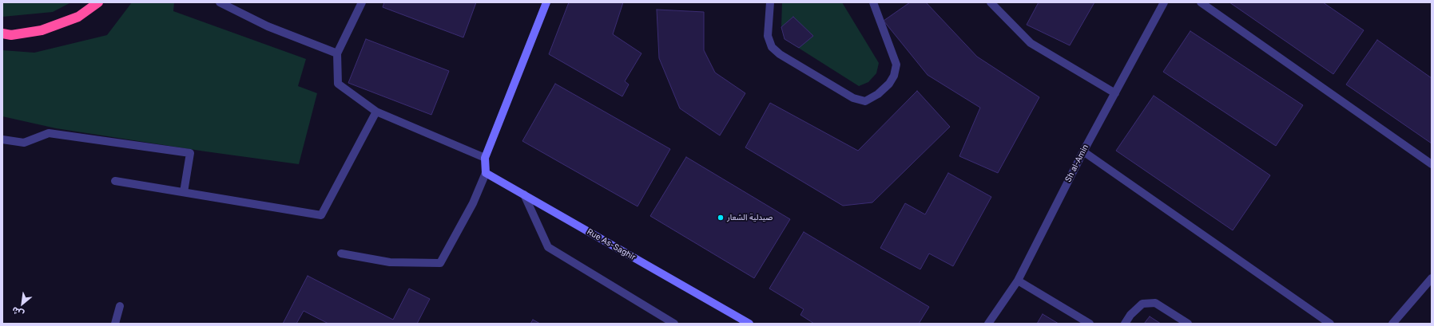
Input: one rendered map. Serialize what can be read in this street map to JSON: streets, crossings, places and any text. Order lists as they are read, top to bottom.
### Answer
{
  "streets": {
    "street": ["Sh al-Amin", "Rue As-Saghir"]
  },
  "places": ["صيدلية الشعار"],
  "north": "bottom left"
}
